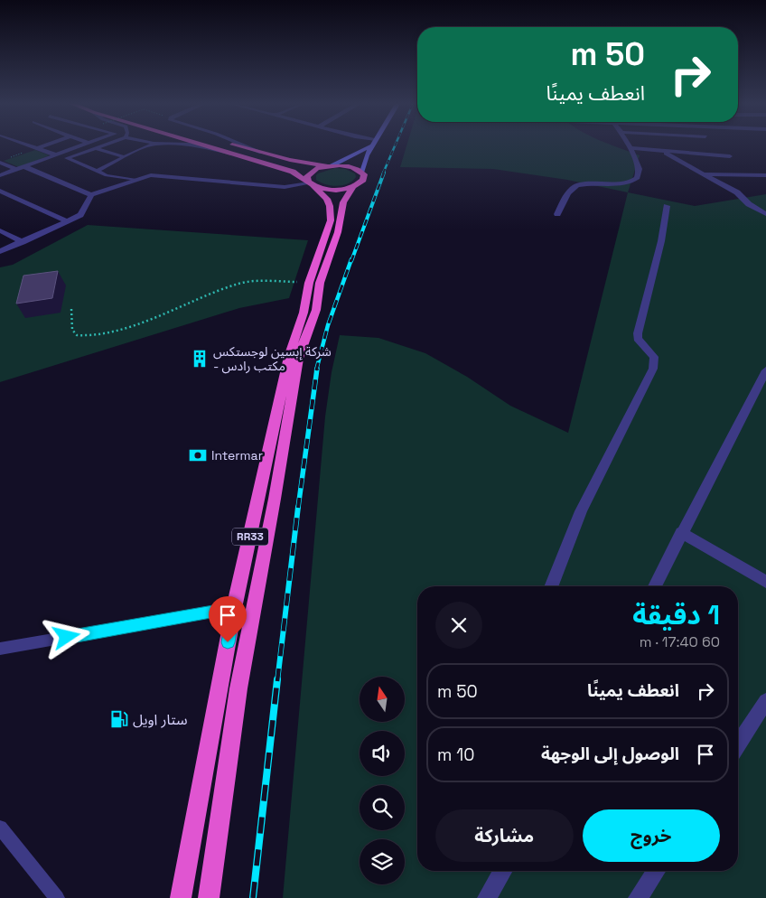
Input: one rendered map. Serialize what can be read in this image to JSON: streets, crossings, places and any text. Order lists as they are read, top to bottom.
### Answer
{
  "streets": {
    "highway": ["RR33"]
  },
  "places": {
    "building": ["شركة إبسين لوجستكس - مكتب رادس"],
    "bank": ["Intermar"],
    "fuel station": ["ستار اويل"]
  },
  "north": "top",
  "page": {
    "turn": ["50 m", "انعطف يمينًا"],
    "heading": ["1 دقيقة", "60 m · 17:40"],
    "list": [
      {
        "name": "انعطف يمينًا",
        "value": "50 m"
      },
      {
        "name": "الوصول إلى الوجهة",
        "value": "10 m"
      }
    ],
    "buttons": ["خروج", "مشاركة"]
  }
}
